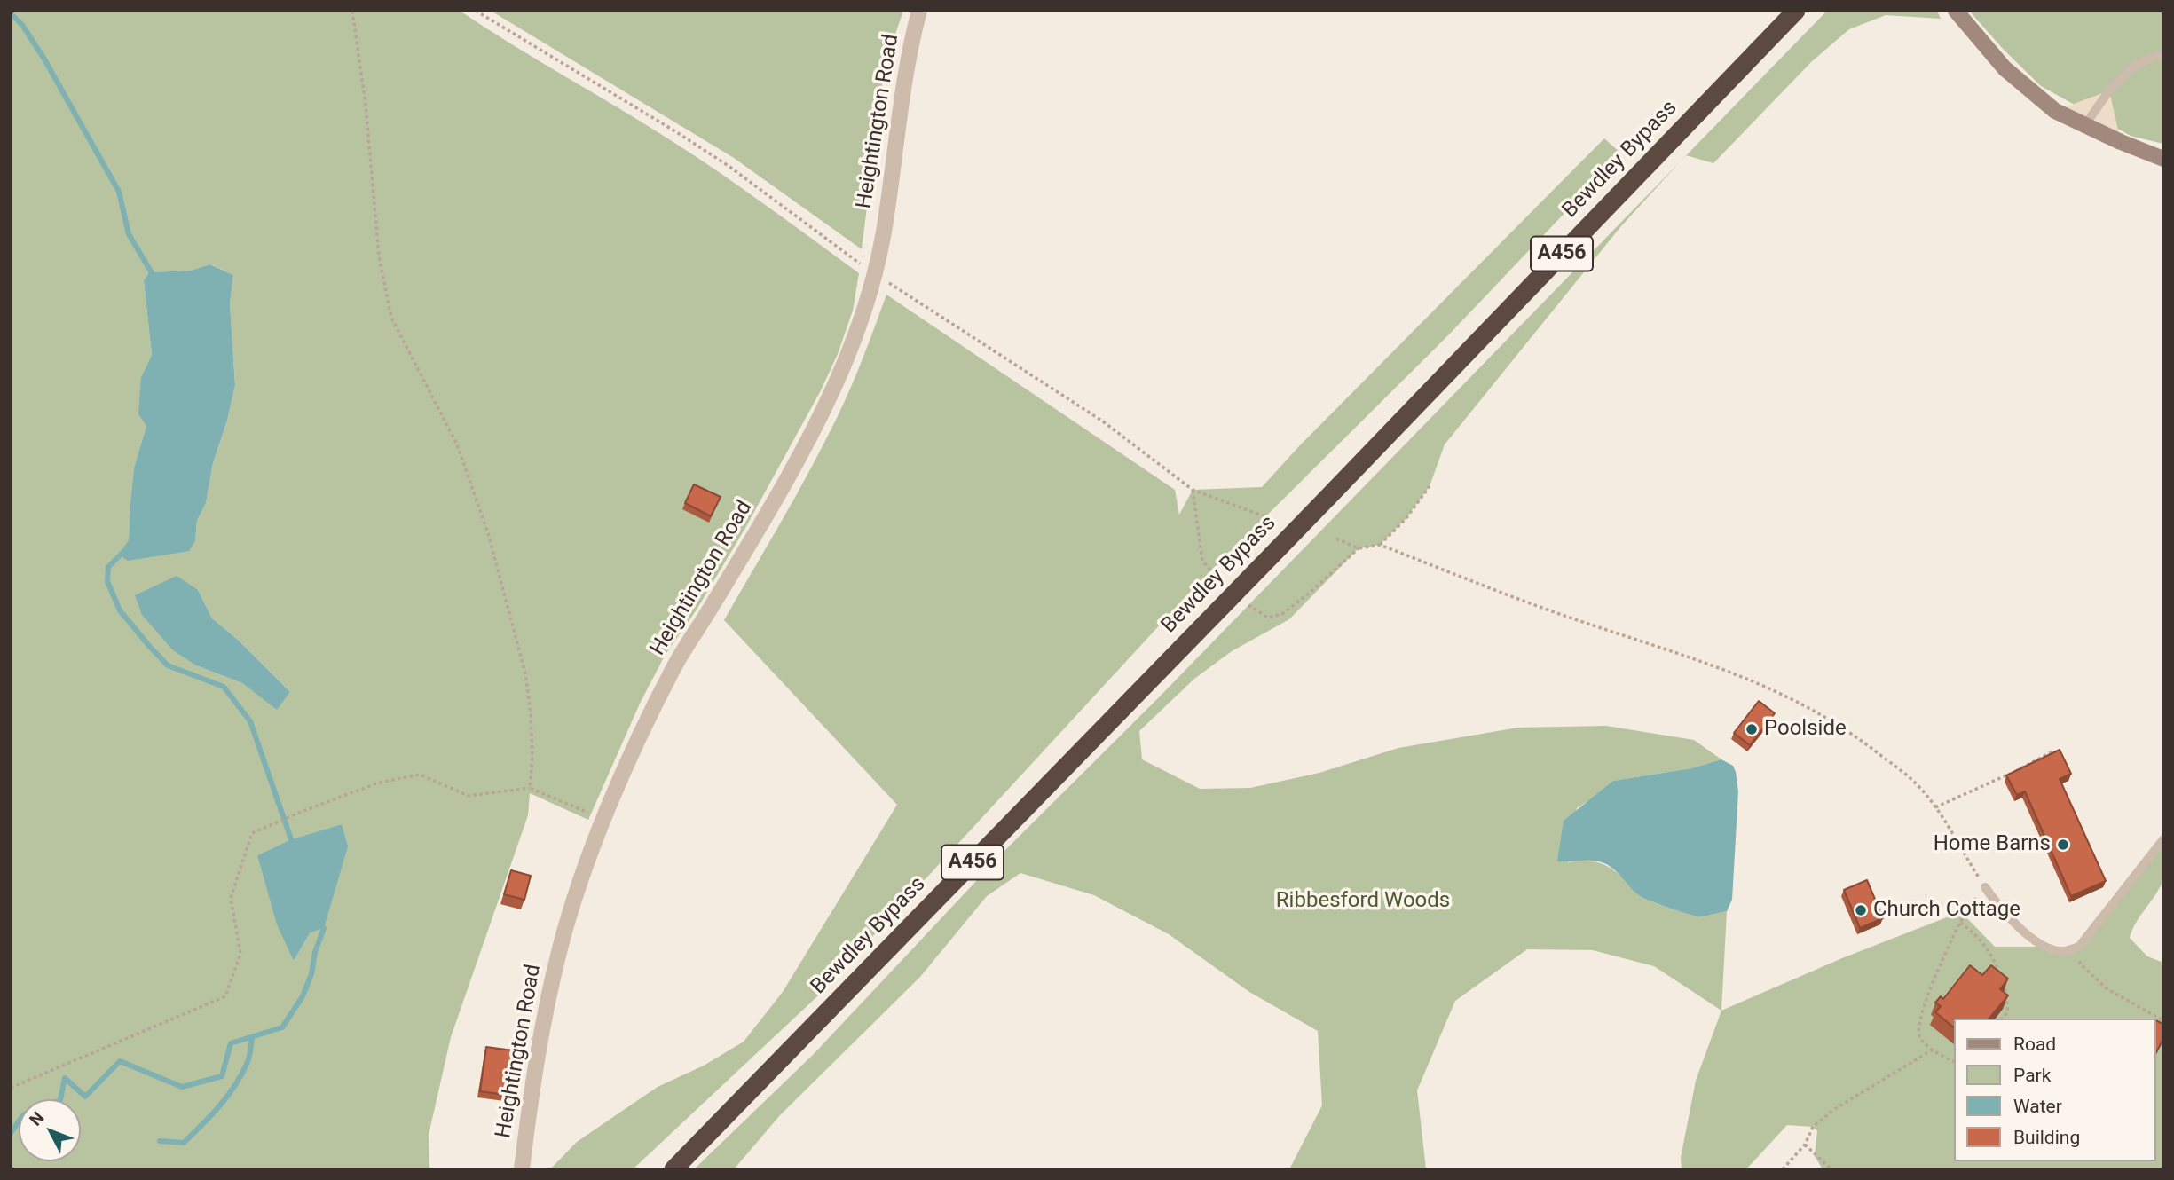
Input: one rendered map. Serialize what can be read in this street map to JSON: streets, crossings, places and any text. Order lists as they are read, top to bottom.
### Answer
{
  "streets": {
    "highway": ["Bewdley Bypass", "A456"],
    "street": ["Heightington Road"]
  },
  "parks": ["Ribbesford Woods"],
  "places": ["Poolside", "Home Barns", "Church Cottage"],
  "legend": [
    "Road",
    "Park",
    "Water",
    "Building"
  ],
  "north": "top left"
}
